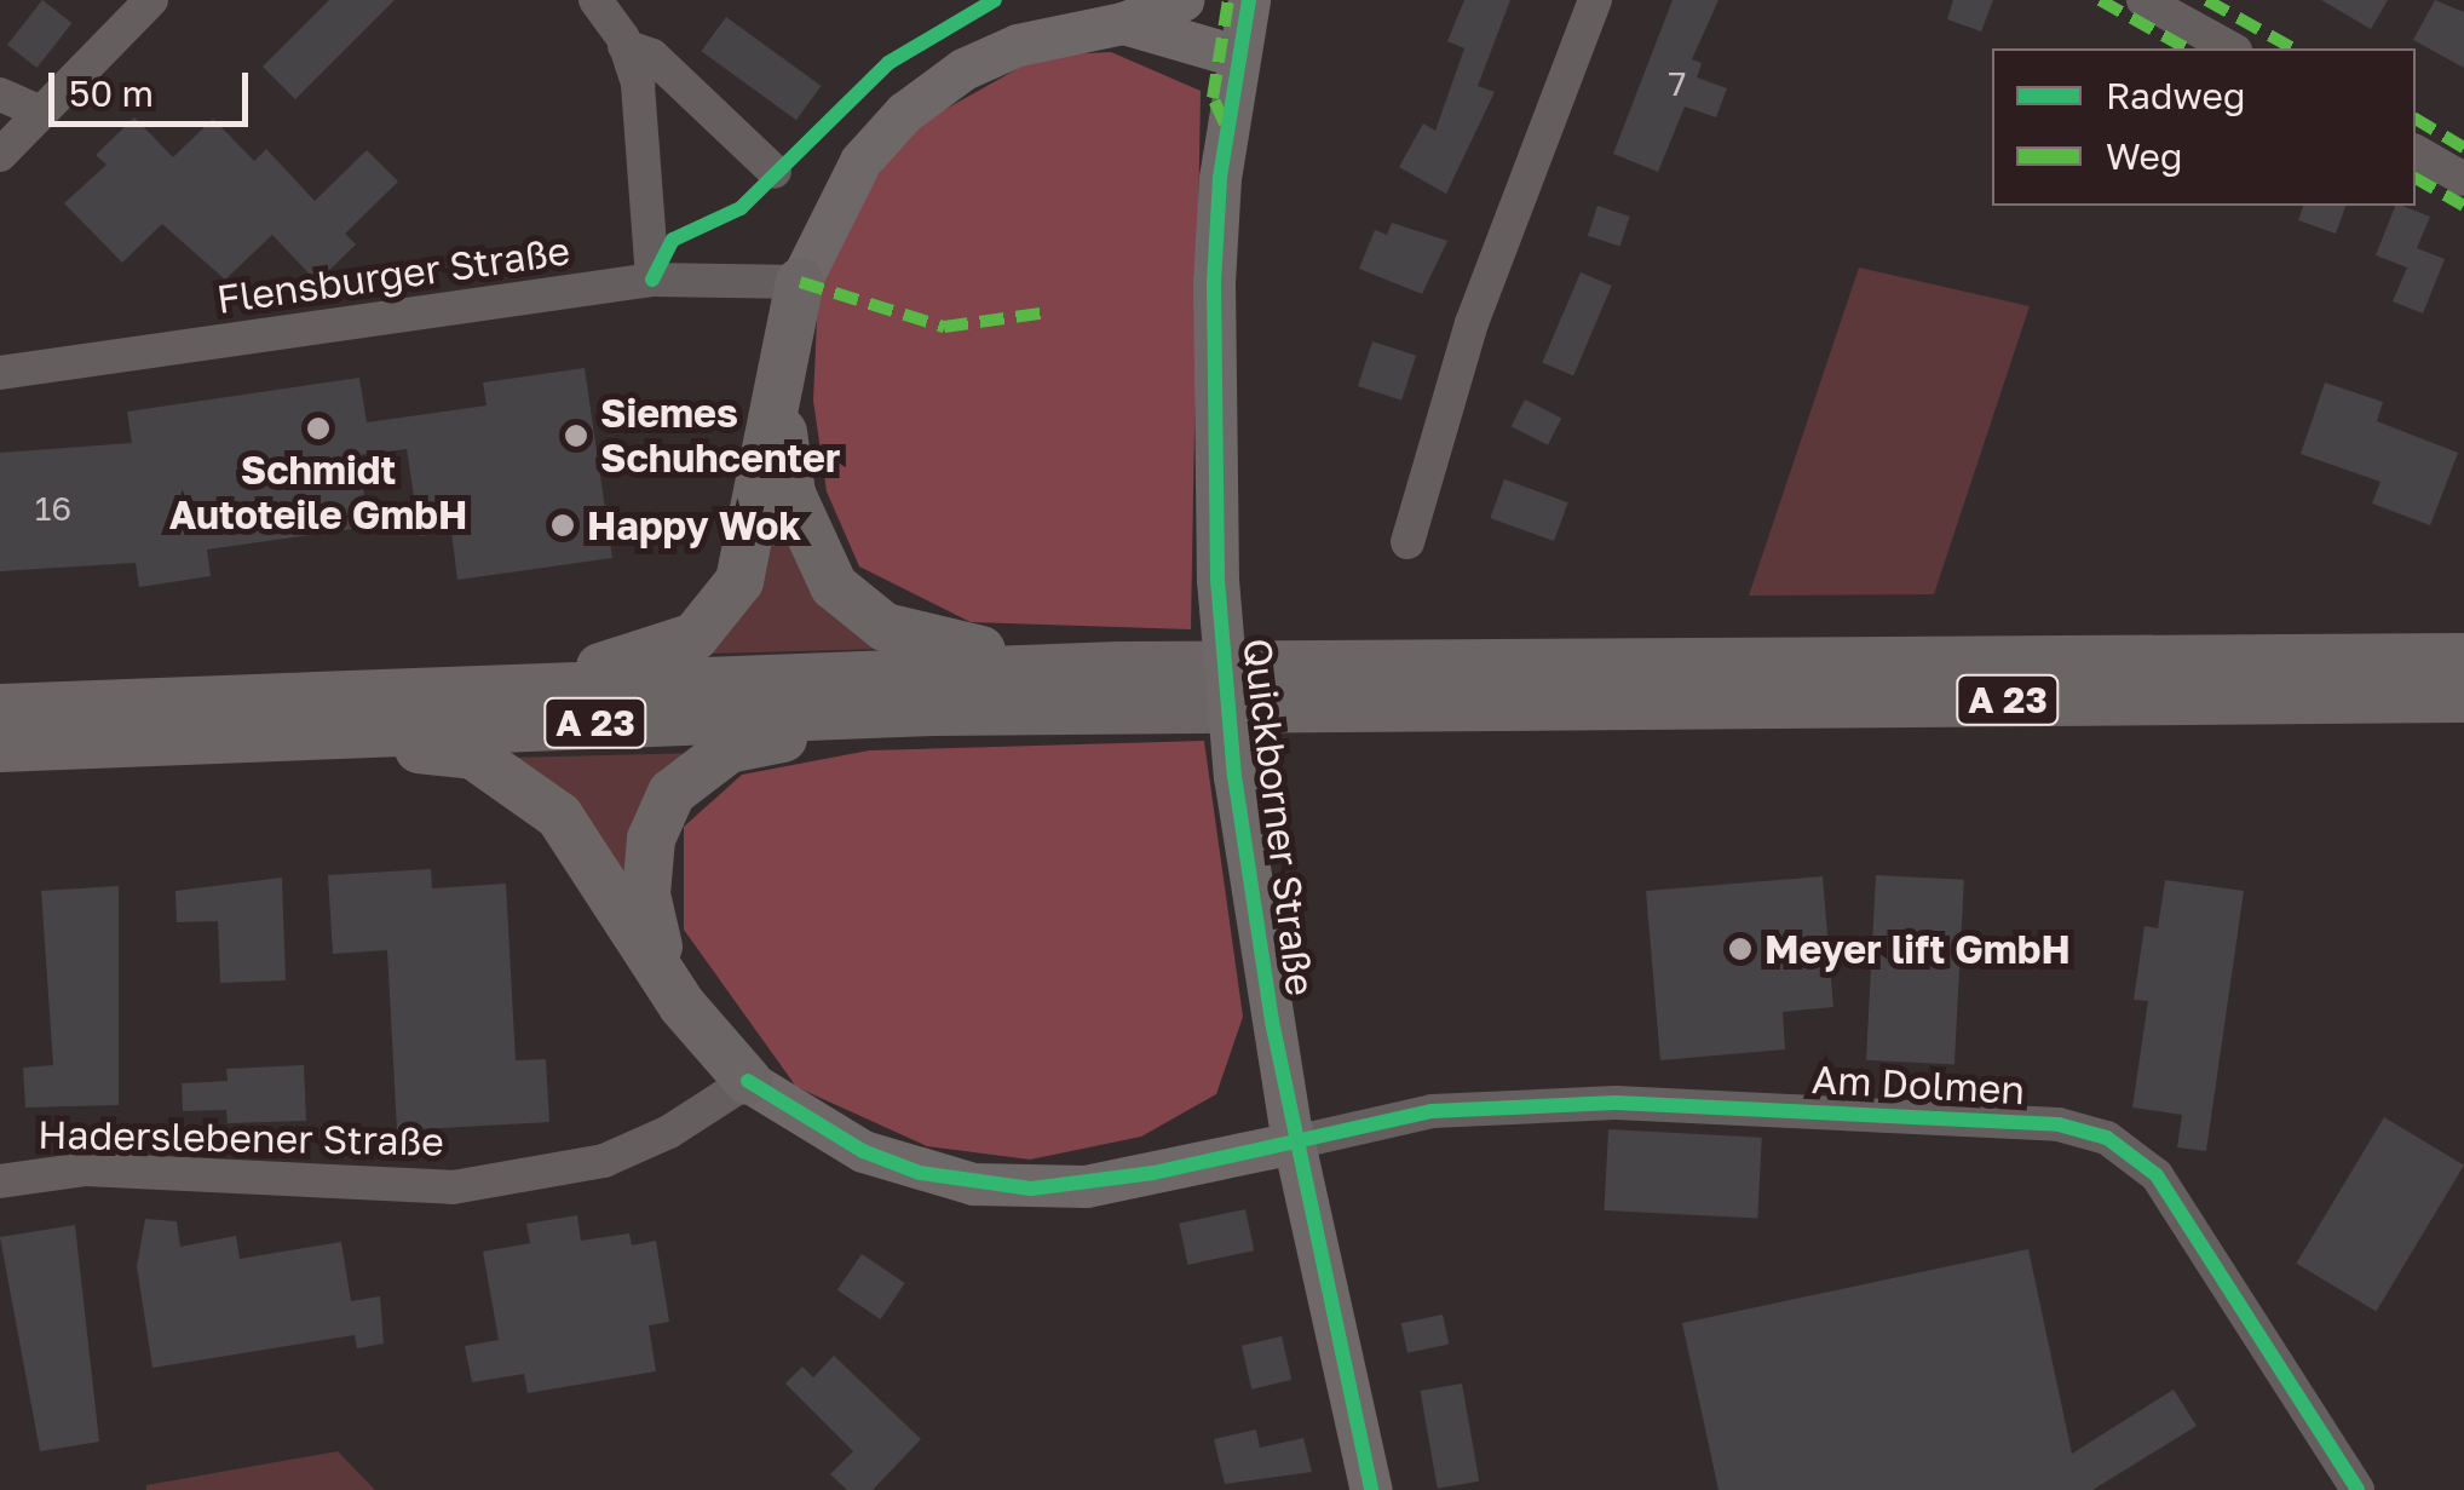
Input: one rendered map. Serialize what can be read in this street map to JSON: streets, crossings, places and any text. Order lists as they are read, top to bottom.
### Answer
{
  "streets": {
    "highway": ["A 23"],
    "main road": ["Quickborner Straße"],
    "street": ["Flensburger Straße", "Am Dolmen", "Haderslebener Straße"]
  },
  "crossings": [
    ["Quickborner Straße", "Am Dolmen"]
  ],
  "places": [
    "Schmidt Autoteile GmbH",
    "Siemes Schuhcenter",
    "Happy Wok",
    "Meyer lift GmbH"
  ],
  "house_numbers": ["7", "16"],
  "legend": ["Radweg", "Weg"],
  "scale_bar": "50 m"
}
